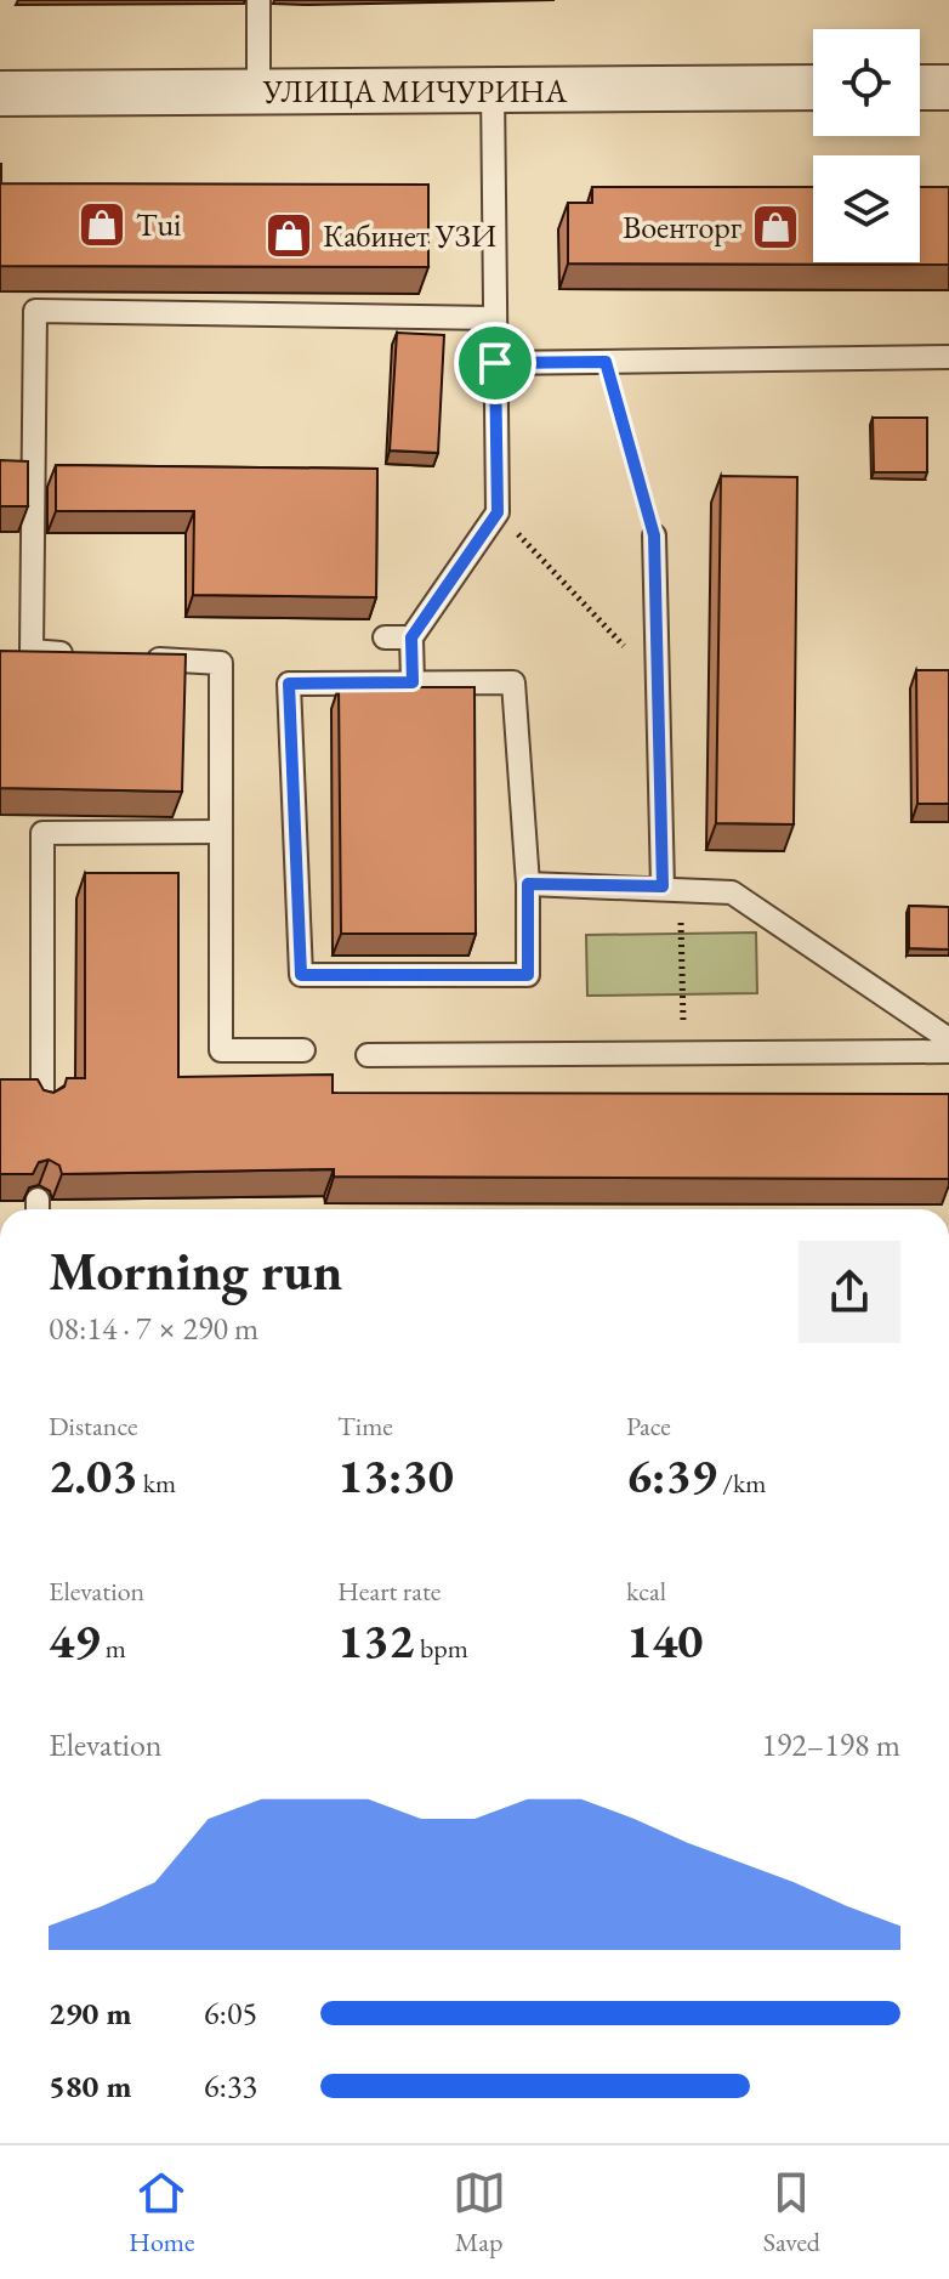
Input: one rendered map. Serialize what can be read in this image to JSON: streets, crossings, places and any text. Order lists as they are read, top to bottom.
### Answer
{
  "streets": {
    "street": ["УЛИЦА МИЧУРИНА"]
  },
  "places": {
    "shop": ["Tui", "Военторг", "Кабинет УЗИ"]
  },
  "page": {
    "heading": ["Morning run", "08:14 · 7 × 290 m"],
    "stats": [
      ["Distance", "2.03 km"],
      ["Time", "13:30"],
      ["Pace", "6:39 /km"],
      ["Elevation", "49 m"],
      ["Heart rate", "132 bpm"],
      ["kcal", "140"]
    ],
    "chart": ["Elevation", "192–198 m"],
    "list": [
      {
        "name": "290 m",
        "note": "6:05"
      },
      {
        "name": "580 m",
        "note": "6:33"
      }
    ],
    "tabs": ["Home", "Map", "Saved"]
  }
}
